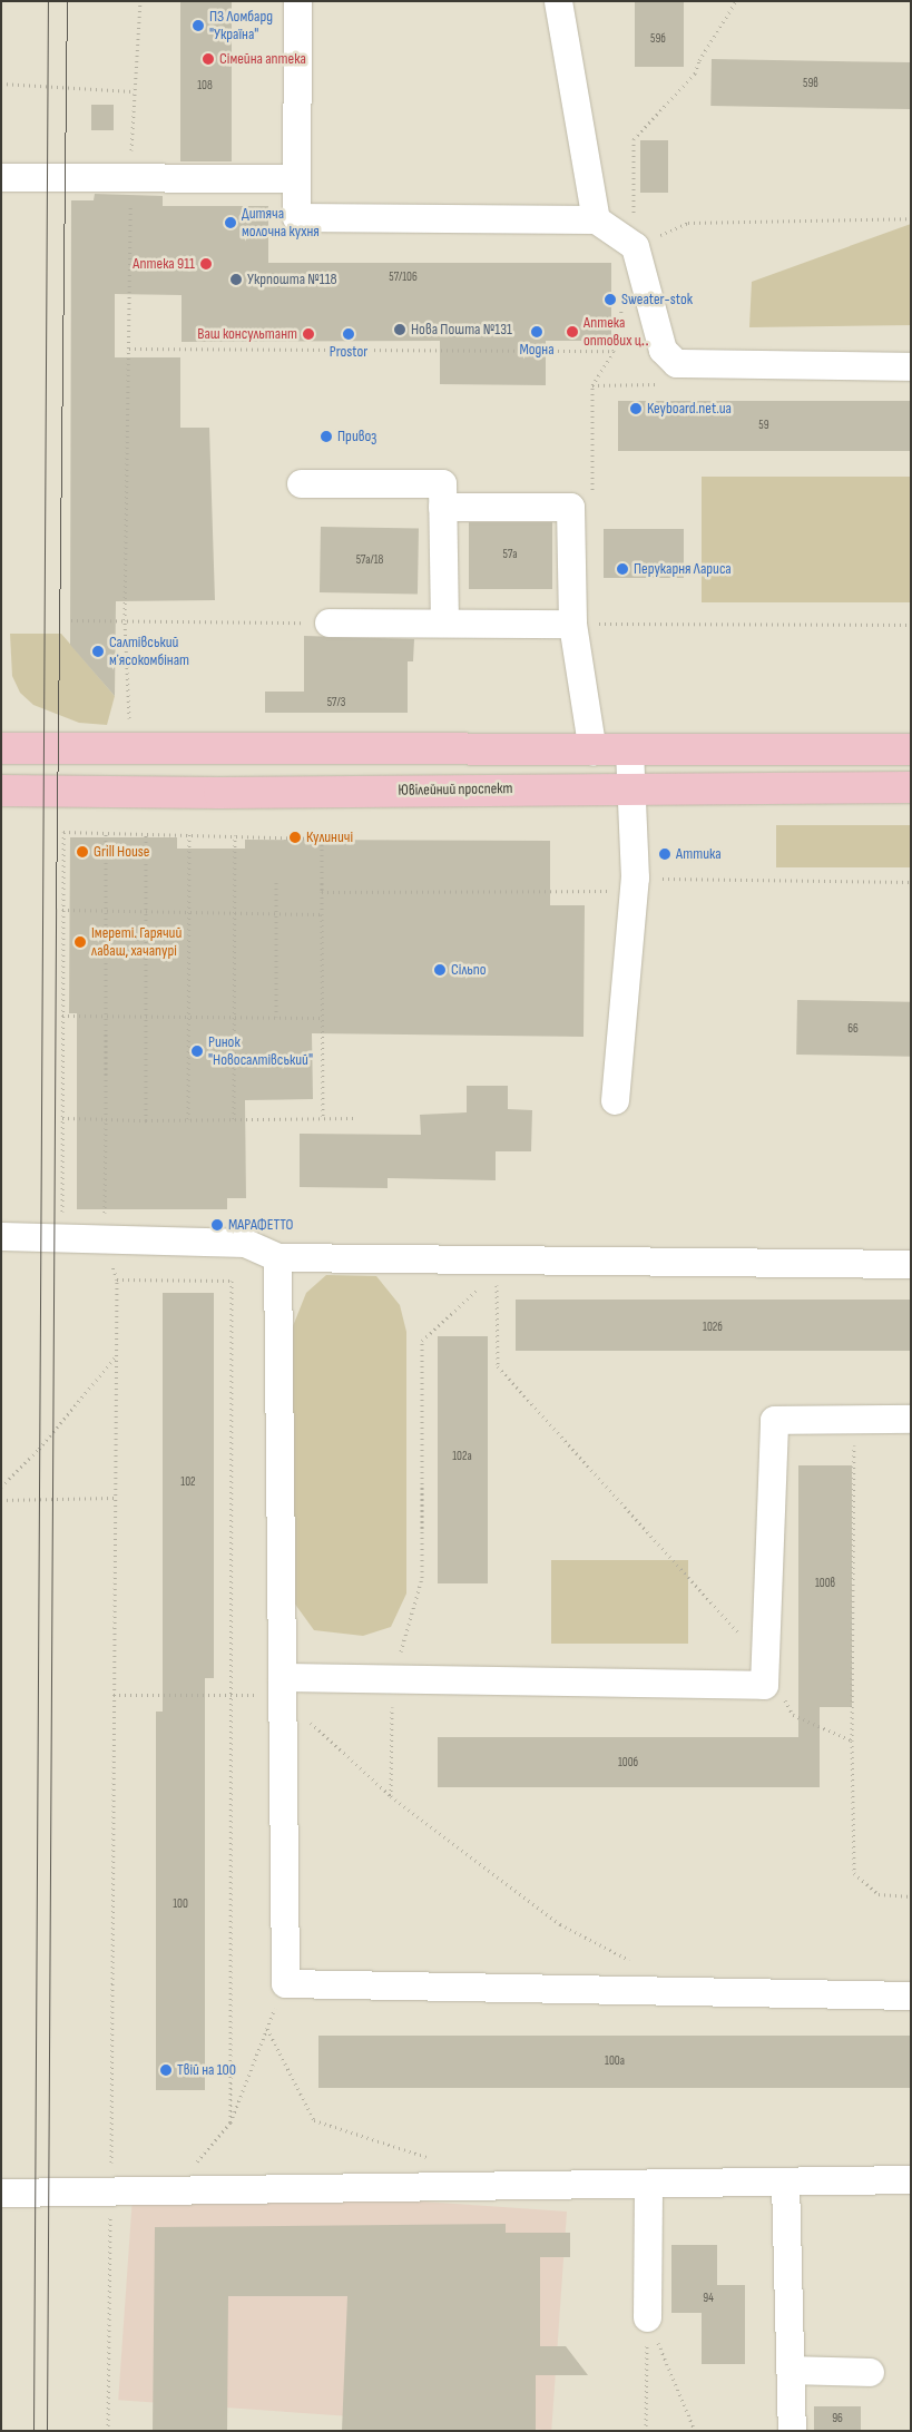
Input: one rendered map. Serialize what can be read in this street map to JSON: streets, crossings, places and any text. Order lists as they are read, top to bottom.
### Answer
{
  "streets": {
    "main road": ["Ювілейний проспект"]
  },
  "places": [
    "ПЗ Ломбард \"Україна\"",
    "Сімейна аптека",
    "Дитяча молочна кухня",
    "Аптека 911",
    "Укрпошта №118",
    "Sweater-stok",
    "Нова Пошта №131",
    "Модна",
    "Аптека оптових ц‥",
    "Ваш консультант",
    "Prostor",
    "Keyboard.net.ua",
    "Привоз",
    "Перукарня Лариса",
    "Салтівський мʼясокомбінат",
    "Кулиничі",
    "Grill House",
    "Аттика",
    "Імереті. Гарячий лаваш, хачапурі",
    "Сільпо",
    "Ринок \"Новосалтівський\"",
    "МАРАФЕТТО",
    "Твій на 100"
  ],
  "house_numbers": [
    "59б",
    "59в",
    "108",
    "57/106",
    "59",
    "57а",
    "57а/18",
    "57/3",
    "66",
    "102б",
    "102а",
    "102",
    "100в",
    "100б",
    "100",
    "100а",
    "94",
    "96"
  ]
}
